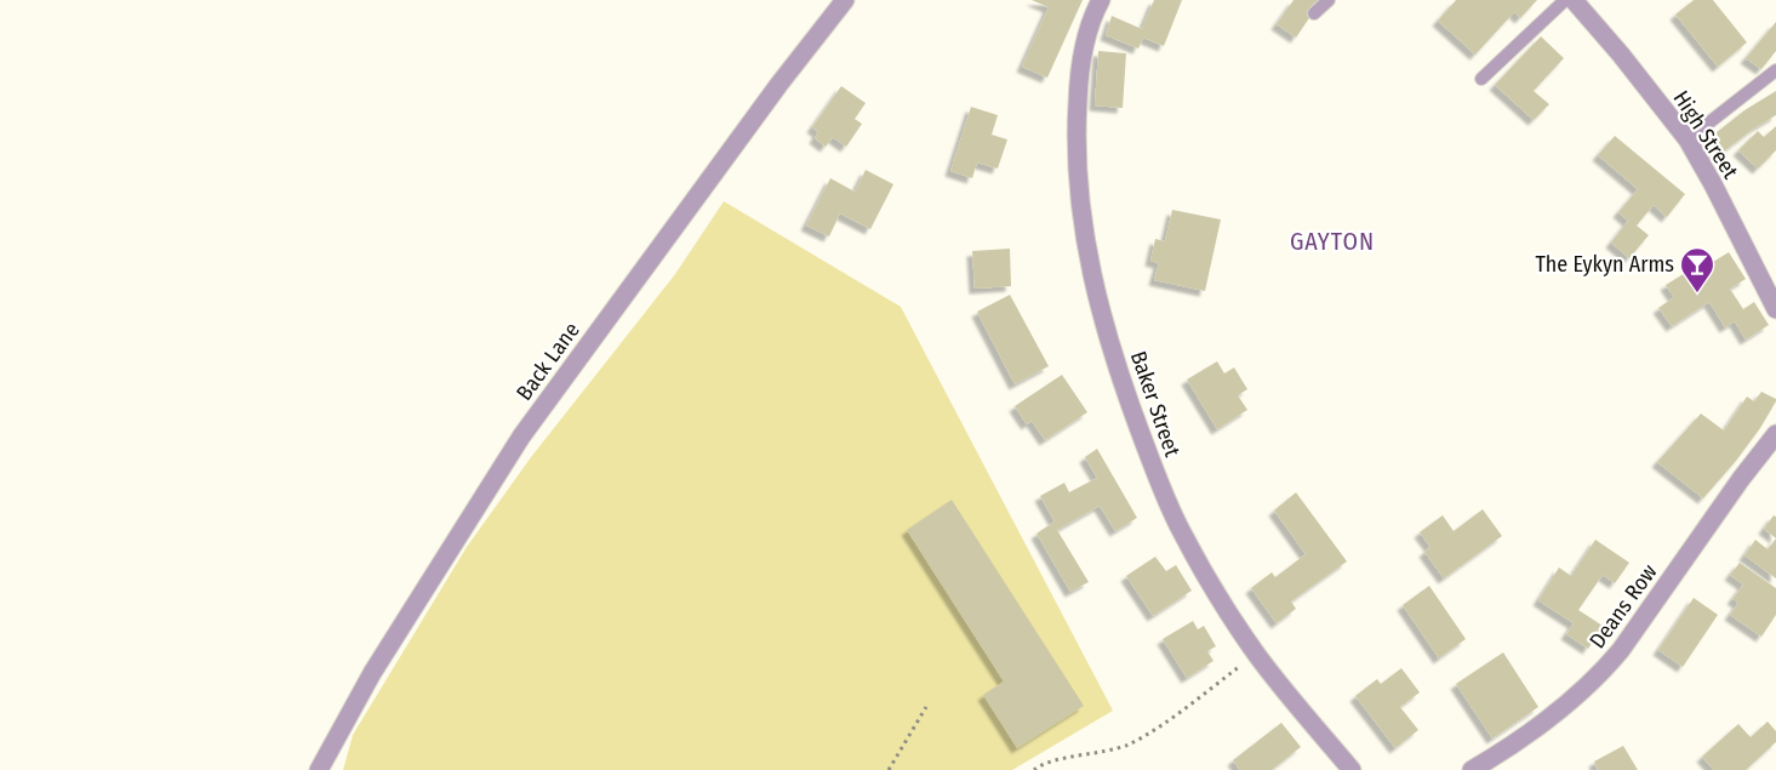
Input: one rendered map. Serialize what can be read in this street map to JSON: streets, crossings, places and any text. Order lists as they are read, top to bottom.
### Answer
{
  "streets": {
    "street": [
      "High Street",
      "Back Lane",
      "Baker Street",
      "Deans Row"
    ]
  },
  "districts": ["GAYTON"],
  "places": {
    "bar": ["The Eykyn Arms"]
  }
}
